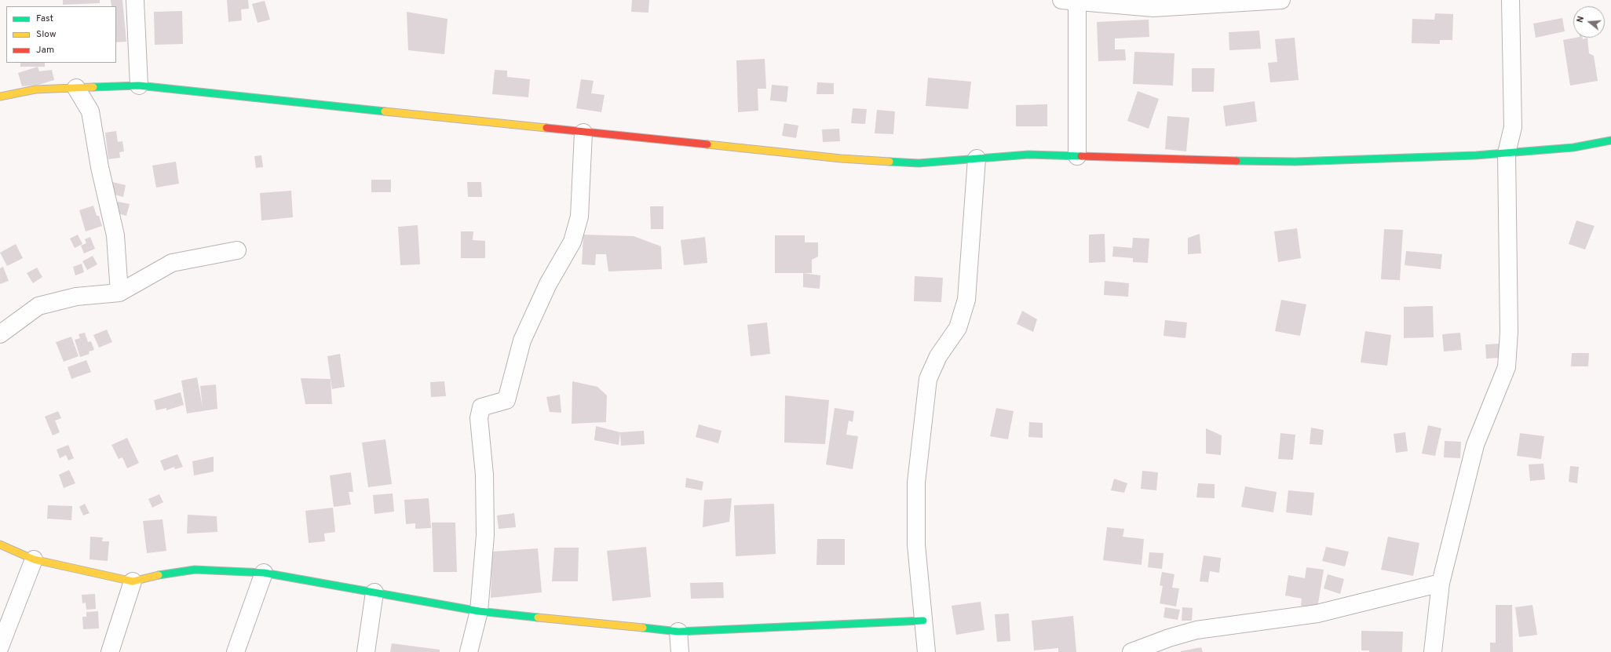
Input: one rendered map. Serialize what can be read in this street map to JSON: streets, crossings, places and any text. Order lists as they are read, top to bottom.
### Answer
{
  "legend": ["Fast", "Slow", "Jam"],
  "north": "left"
}
